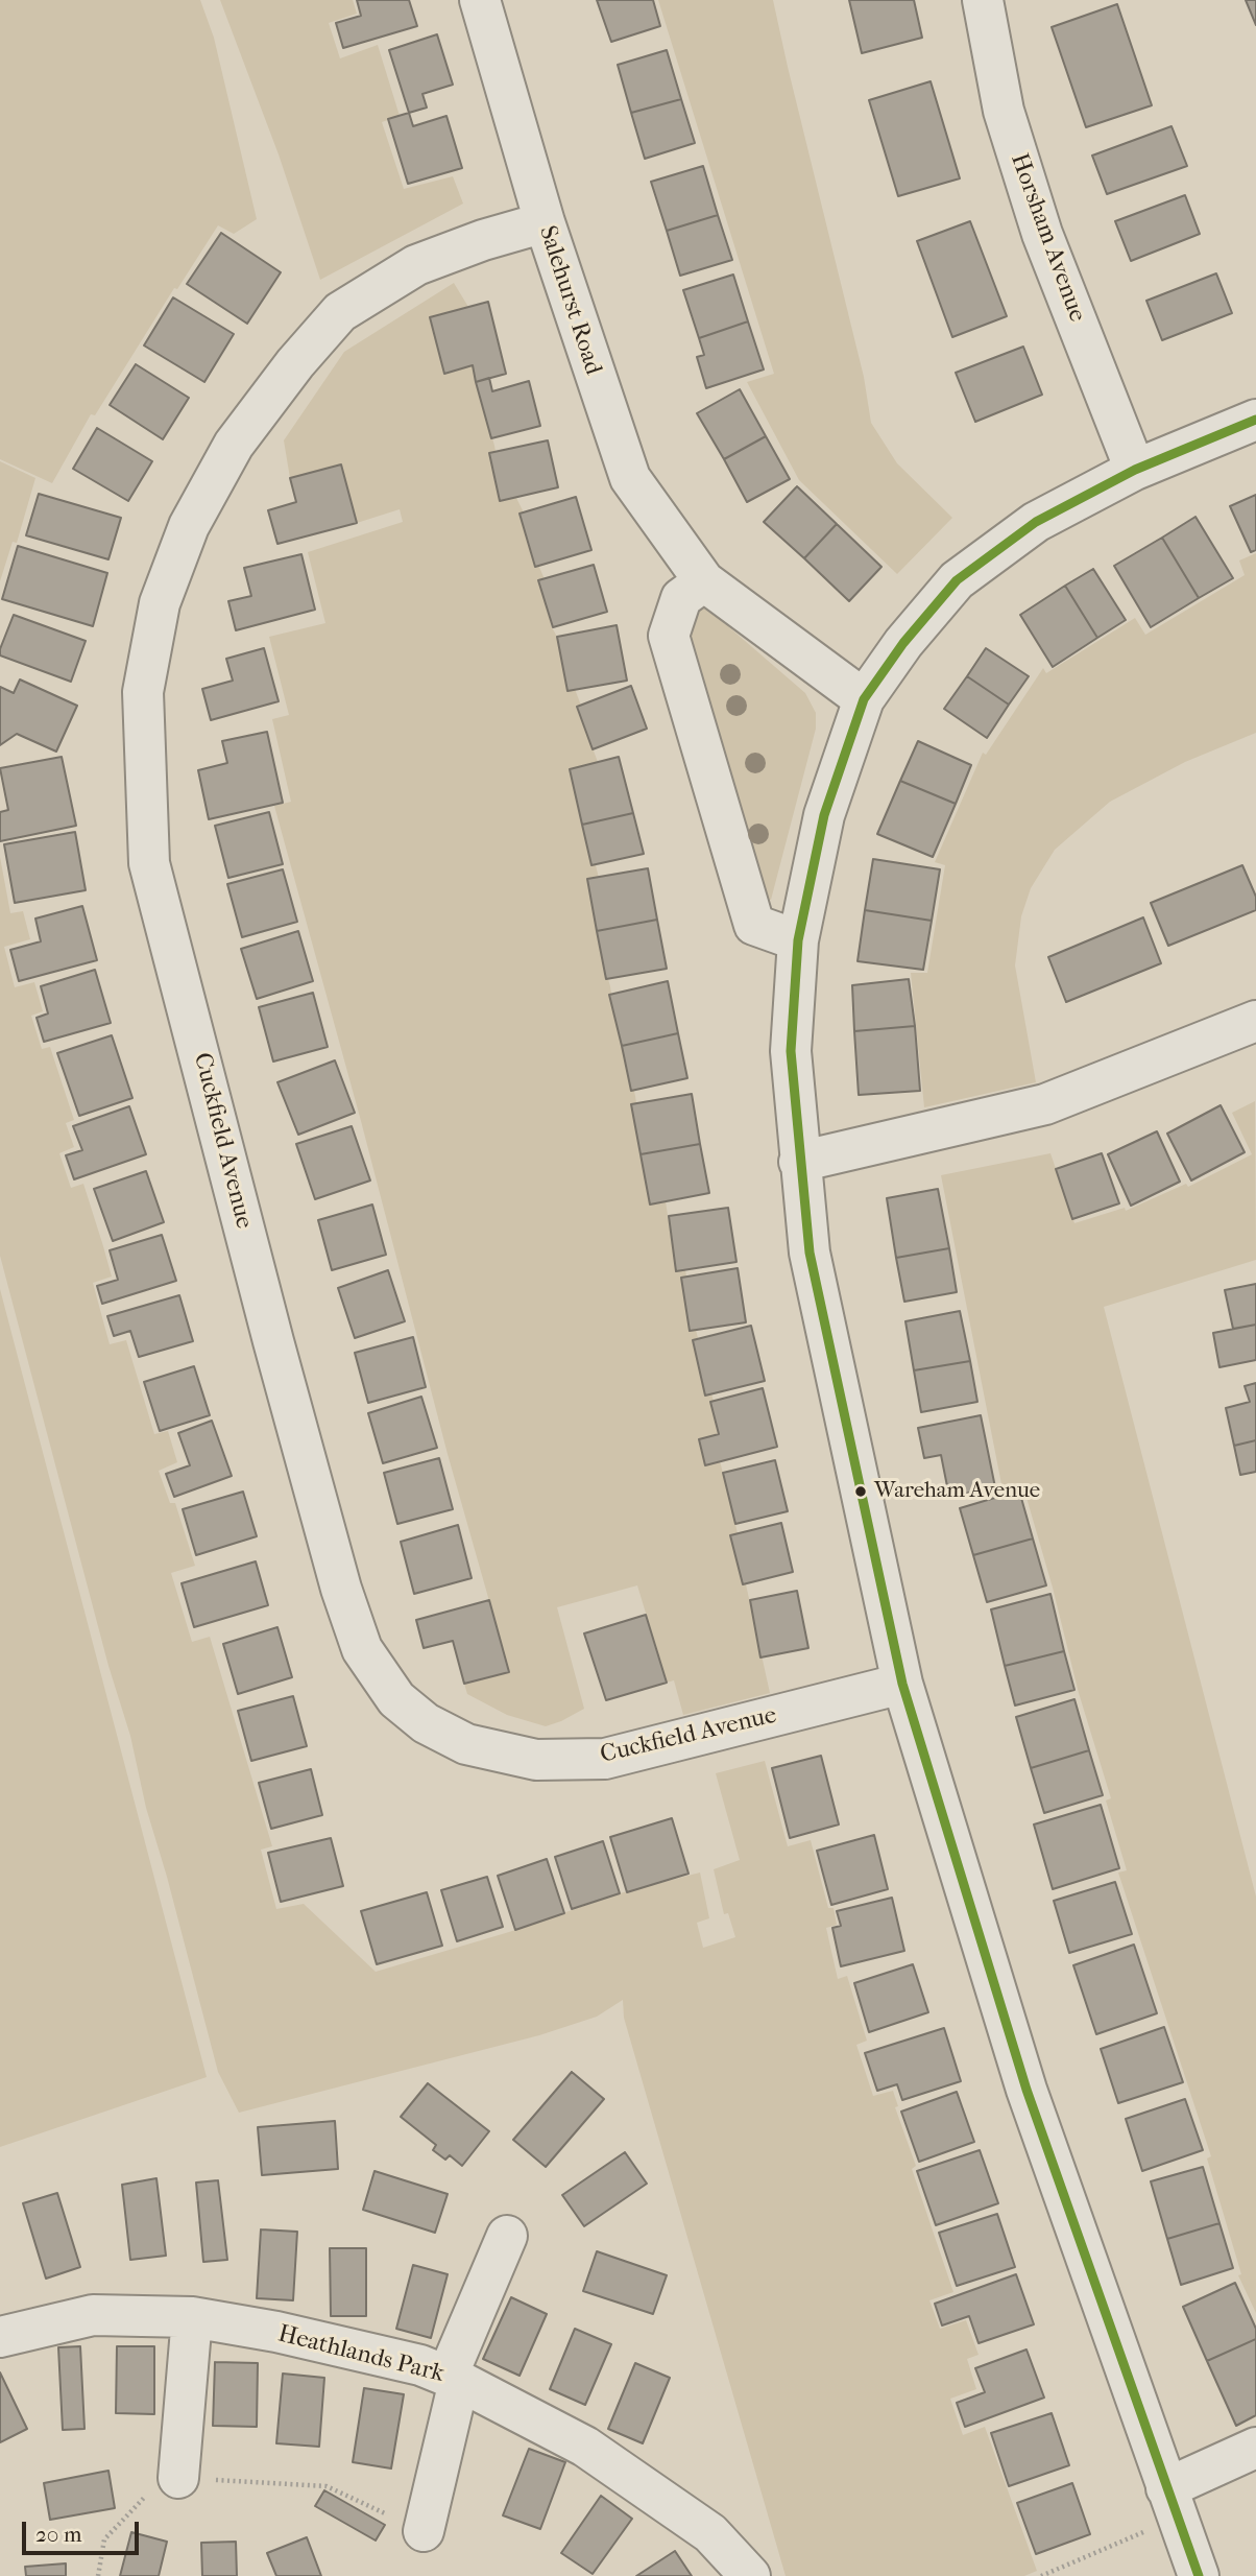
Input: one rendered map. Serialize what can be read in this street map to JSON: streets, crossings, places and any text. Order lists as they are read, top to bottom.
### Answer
{
  "streets": {
    "street": [
      "Horsham Avenue",
      "Salehurst Road",
      "Cuckfield Avenue",
      "Heathlands Park"
    ]
  },
  "crossings": [
    ["Salehurst Road", "Cuckfield Avenue"]
  ],
  "places": ["Wareham Avenue"],
  "scale_bar": "20 m"
}
